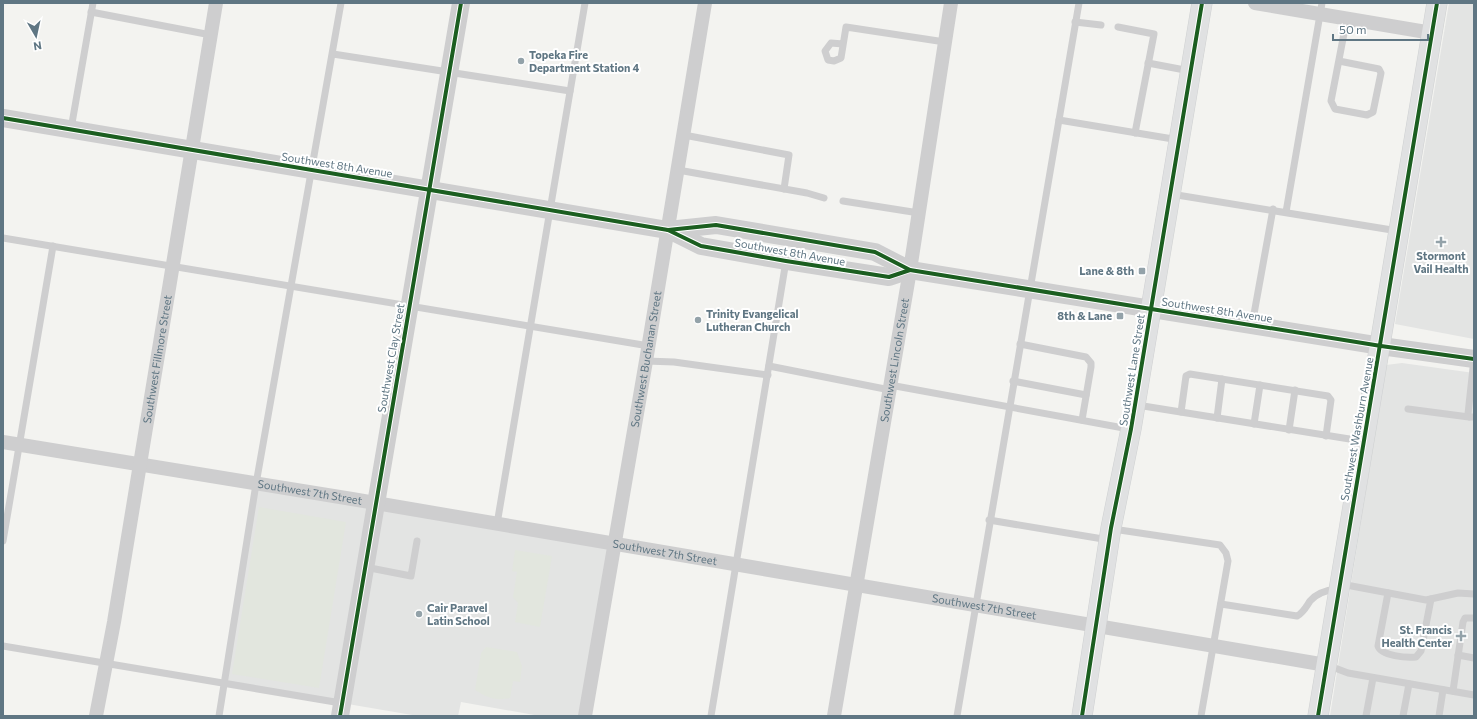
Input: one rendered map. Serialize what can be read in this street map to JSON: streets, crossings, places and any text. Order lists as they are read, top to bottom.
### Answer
{
  "streets": {
    "main road": ["Southwest Lane Street", "Southwest Washburn Avenue"],
    "street": [
      "Southwest 8th Avenue",
      "Southwest Clay Street",
      "Southwest Fillmore Street",
      "Southwest Buchanan Street",
      "Southwest Lincoln Street",
      "Southwest 7th Street"
    ]
  },
  "crossings": [
    ["Southwest 8th Avenue", "Southwest Clay Street"],
    ["Southwest 8th Avenue", "Southwest Fillmore Street"],
    ["Southwest 8th Avenue", "Southwest Buchanan Street"],
    ["Southwest 8th Avenue", "Southwest Lincoln Street"],
    ["Southwest 8th Avenue", "Southwest Lane Street"],
    ["Southwest 8th Avenue", "Southwest Washburn Avenue"],
    ["Southwest Clay Street", "Southwest 7th Street"],
    ["Southwest Fillmore Street", "Southwest 7th Street"],
    ["Southwest Buchanan Street", "Southwest 7th Street"],
    ["Southwest Lincoln Street", "Southwest 7th Street"],
    ["Southwest Lane Street", "Southwest 7th Street"],
    ["Southwest Washburn Avenue", "Southwest 7th Street"]
  ],
  "places": {
    "other": ["Topeka Fire Department Station 4", "Trinity Evangelical Lutheran Church", "Cair Paravel Latin School"],
    "health": ["Stormont Vail Health", "St. Francis Health Center"],
    "transit": ["Lane & 8th", "8th & Lane"]
  },
  "scale_bar": "50 m",
  "north": "bottom"
}
